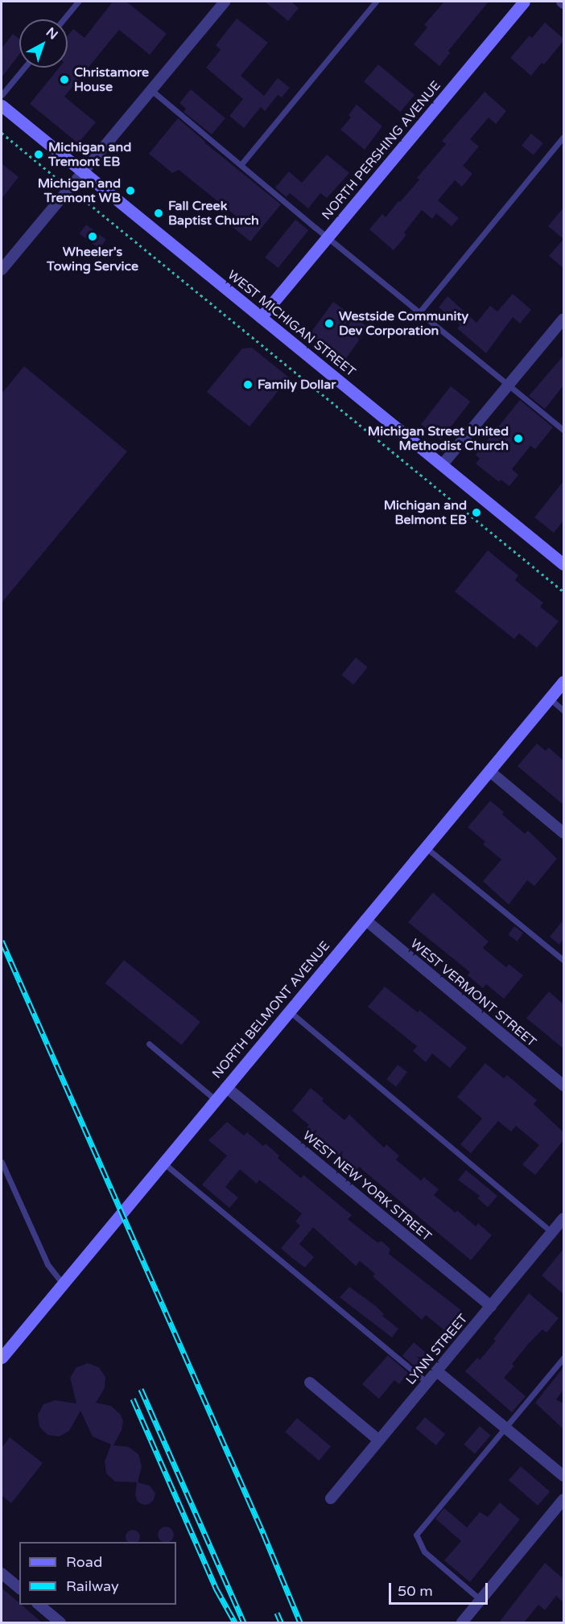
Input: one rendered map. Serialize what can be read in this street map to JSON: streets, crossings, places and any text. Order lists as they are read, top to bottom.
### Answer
{
  "streets": {
    "main road": ["NORTH PERSHING AVENUE", "WEST MICHIGAN STREET", "NORTH BELMONT AVENUE"],
    "street": ["WEST VERMONT STREET", "WEST NEW YORK STREET", "LYNN STREET"]
  },
  "crossings": [
    ["NORTH PERSHING AVENUE", "WEST MICHIGAN STREET"],
    ["WEST VERMONT STREET", "NORTH BELMONT AVENUE"],
    ["NORTH BELMONT AVENUE", "WEST NEW YORK STREET"],
    ["WEST NEW YORK STREET", "LYNN STREET"]
  ],
  "places": [
    "Christamore House",
    "Michigan and Tremont EB",
    "Michigan and Tremont WB",
    "Fall Creek Baptist Church",
    "Wheeler's Towing Service",
    "Westside Community Dev Corporation",
    "Family Dollar",
    "Michigan Street United Methodist Church",
    "Michigan and Belmont EB"
  ],
  "legend": ["Road", "Railway"],
  "scale_bar": "50 m",
  "north": "top right"
}
